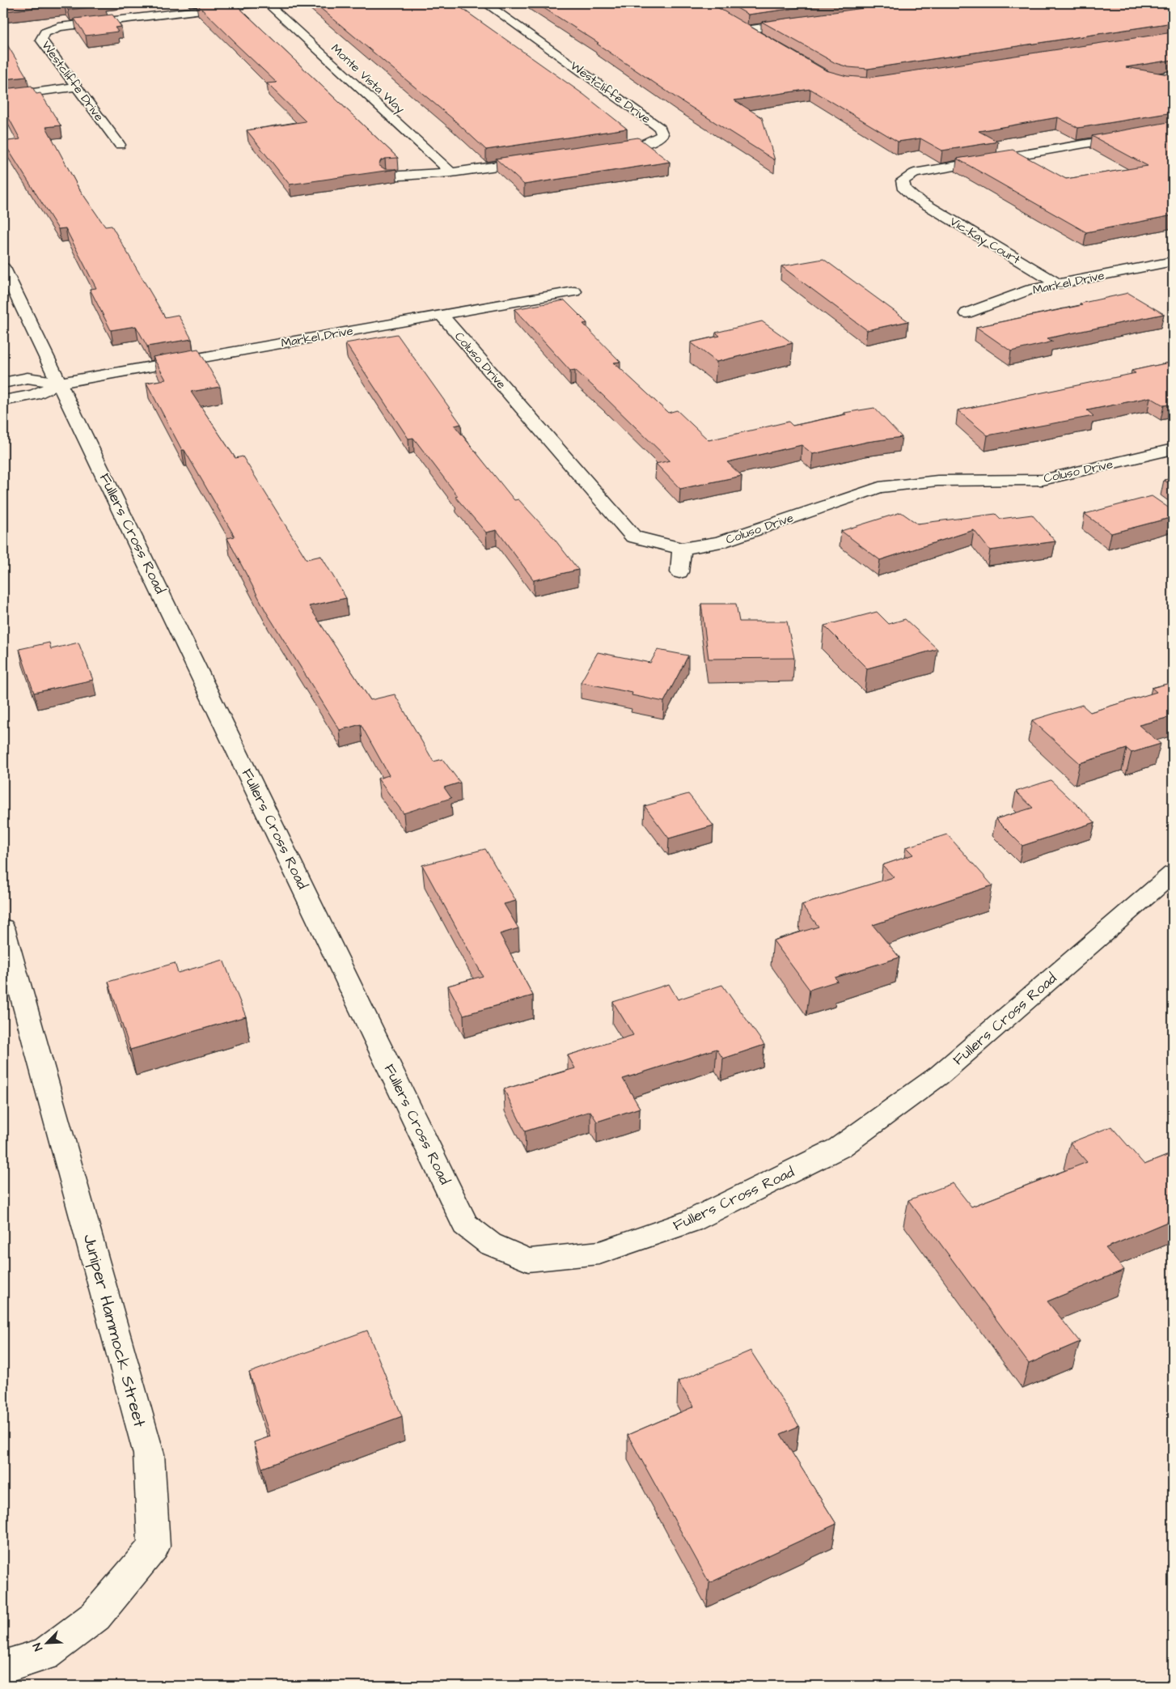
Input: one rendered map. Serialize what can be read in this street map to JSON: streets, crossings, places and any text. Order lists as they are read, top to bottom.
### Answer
{
  "streets": {
    "street": [
      "Monte Vista Way",
      "Westcliffe Drive",
      "Vic-Kay Court",
      "Markel Drive",
      "Coluso Drive",
      "Fullers Cross Road",
      "Juniper Hammock Street"
    ]
  },
  "crossings": [
    ["Vic-Kay Court", "Markel Drive"],
    ["Markel Drive", "Coluso Drive"],
    ["Markel Drive", "Fullers Cross Road"]
  ],
  "north": "bottom left"
}
